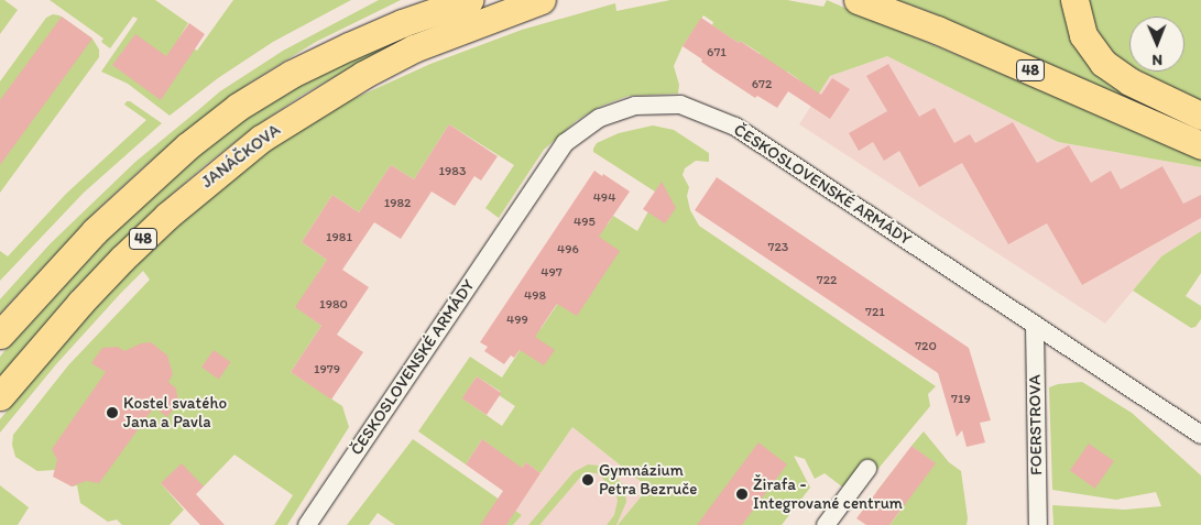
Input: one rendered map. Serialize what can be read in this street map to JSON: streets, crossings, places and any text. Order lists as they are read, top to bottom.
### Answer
{
  "streets": {
    "main road": ["48", "JANÁČKOVA"],
    "street": ["ČESKOSLOVENSKÉ ARMÁDY", "FOERSTROVA"]
  },
  "crossings": [
    ["ČESKOSLOVENSKÉ ARMÁDY", "FOERSTROVA"]
  ],
  "places": ["Kostel svatého Jana a Pavla", "Gymnázium Petra Bezruče", "Žirafa - Integrované centrum"],
  "house_numbers": [
    "671",
    "672",
    "1983",
    "494",
    "1982",
    "495",
    "1981",
    "723",
    "496",
    "497",
    "722",
    "498",
    "1980",
    "721",
    "499",
    "720",
    "1979",
    "719"
  ],
  "north": "bottom"
}
